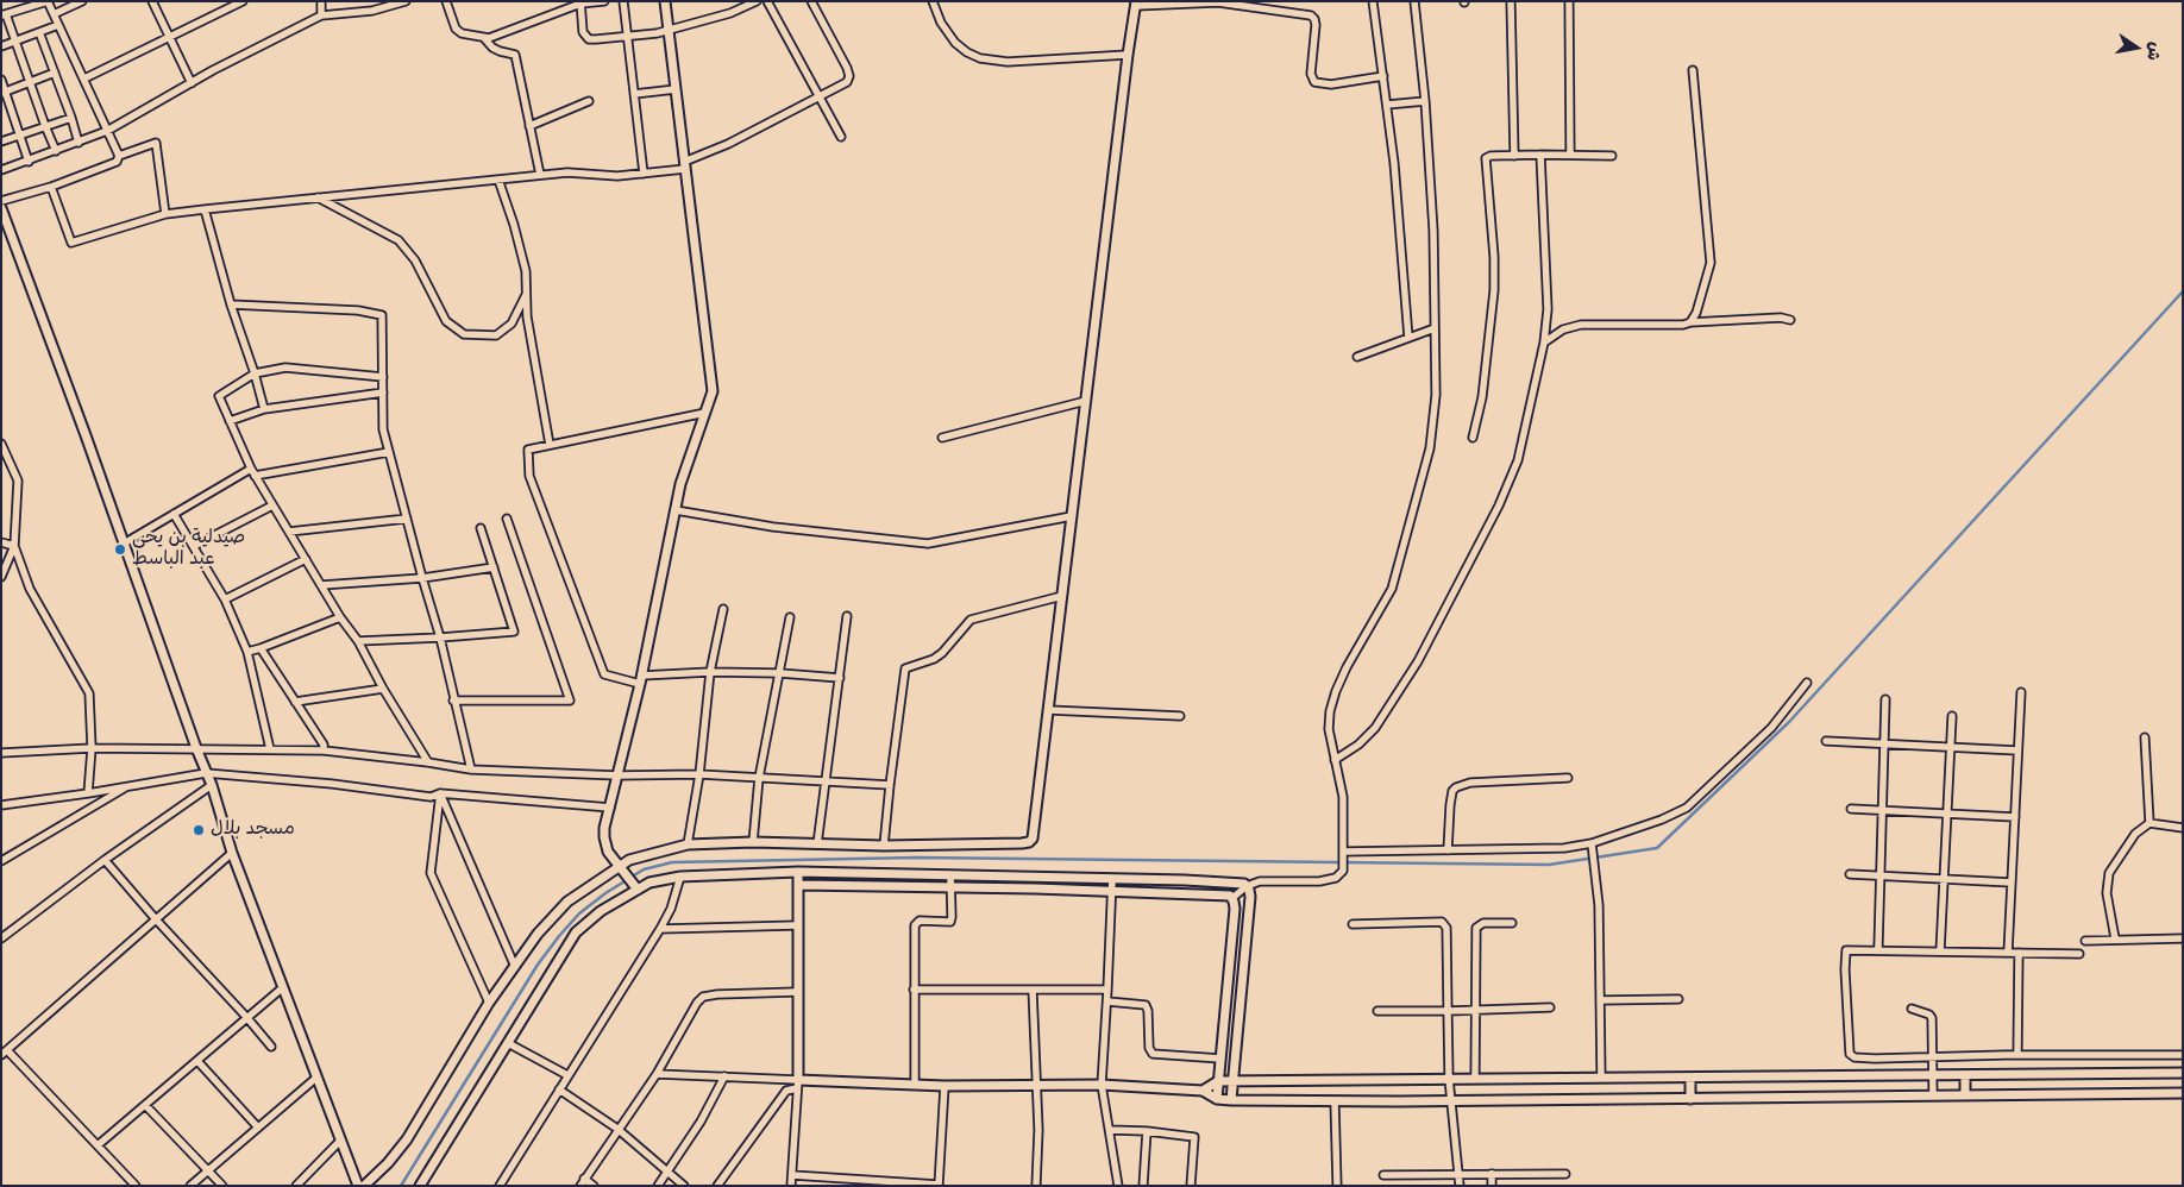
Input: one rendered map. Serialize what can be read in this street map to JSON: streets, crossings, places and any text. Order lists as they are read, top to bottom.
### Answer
{
  "places": ["صيدلية بن يحي عبد الباسط", "مسجد بلال"],
  "north": "right"
}
